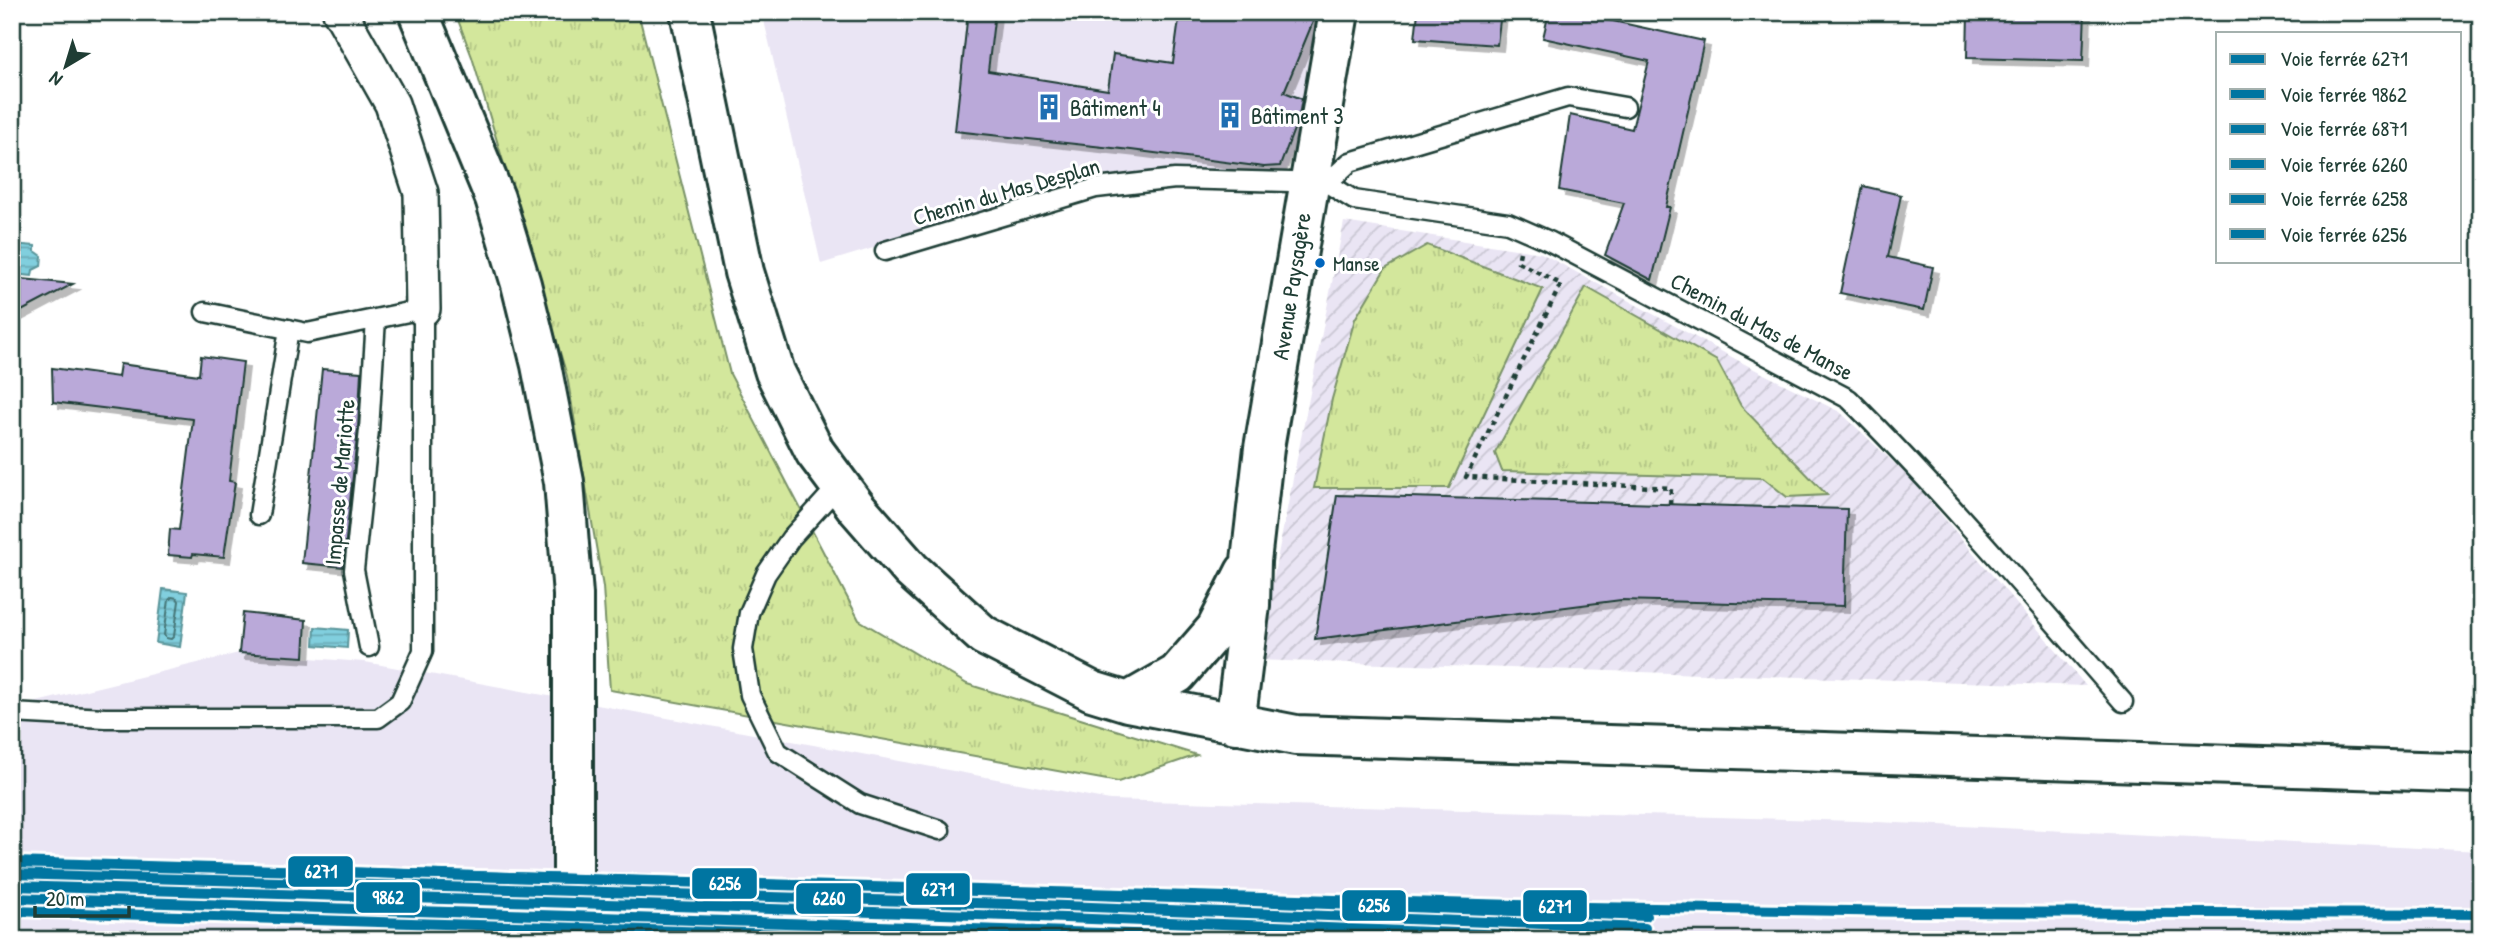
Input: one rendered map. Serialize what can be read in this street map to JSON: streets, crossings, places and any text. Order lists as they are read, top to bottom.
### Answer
{
  "streets": {
    "street": ["Avenue Paysagère"],
    "lane": ["Chemin du Mas Desplan", "Chemin du Mas de Manse", "Impasse de Mariotte"]
  },
  "crossings": [
    ["Chemin du Mas Desplan", "Avenue Paysagère"],
    ["Chemin du Mas Desplan", "Chemin du Mas de Manse"],
    ["Avenue Paysagère", "Chemin du Mas de Manse"]
  ],
  "places": {
    "building": ["Bâtiment 4", "Bâtiment 3"],
    "other": ["Manse"]
  },
  "lines": [
    "rail line 6256",
    "rail line 6271",
    "rail line 6260",
    "rail line 9862",
    "rail line 6871",
    "rail line 6258"
  ],
  "legend": [
    "Voie ferrée 6271",
    "Voie ferrée 9862",
    "Voie ferrée 6871",
    "Voie ferrée 6260",
    "Voie ferrée 6258",
    "Voie ferrée 6256"
  ],
  "scale_bar": "20 m",
  "north": "bottom left"
}
